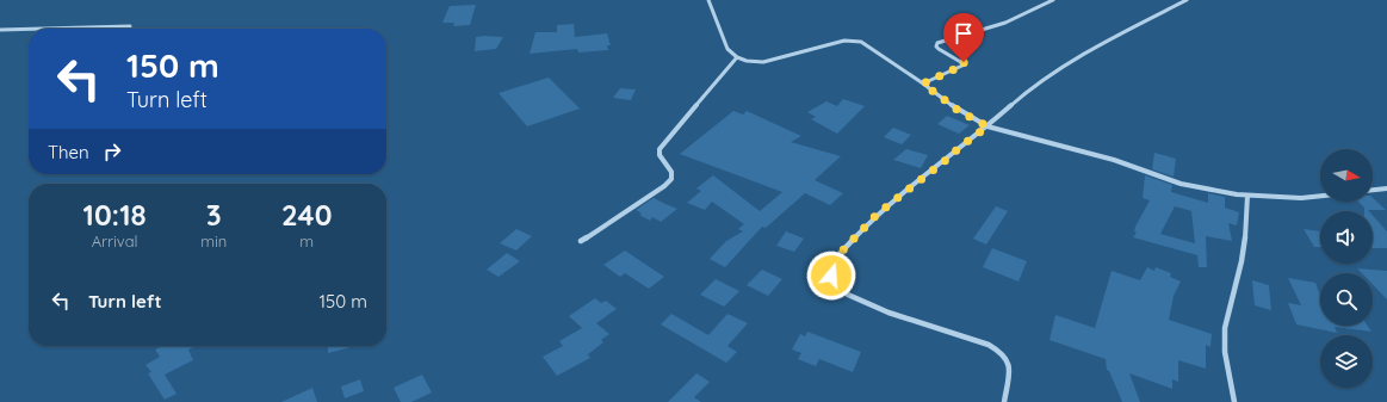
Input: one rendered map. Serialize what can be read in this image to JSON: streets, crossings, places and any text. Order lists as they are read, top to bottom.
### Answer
{
  "north": "right",
  "page": {
    "turn": ["150 m", "Turn left"],
    "then": "Then",
    "eta": [
      "10:18",
      "Arrival",
      "3",
      "min",
      "240",
      "m"
    ],
    "list": [
      {
        "name": "Turn left",
        "value": "150 m"
      }
    ]
  }
}
